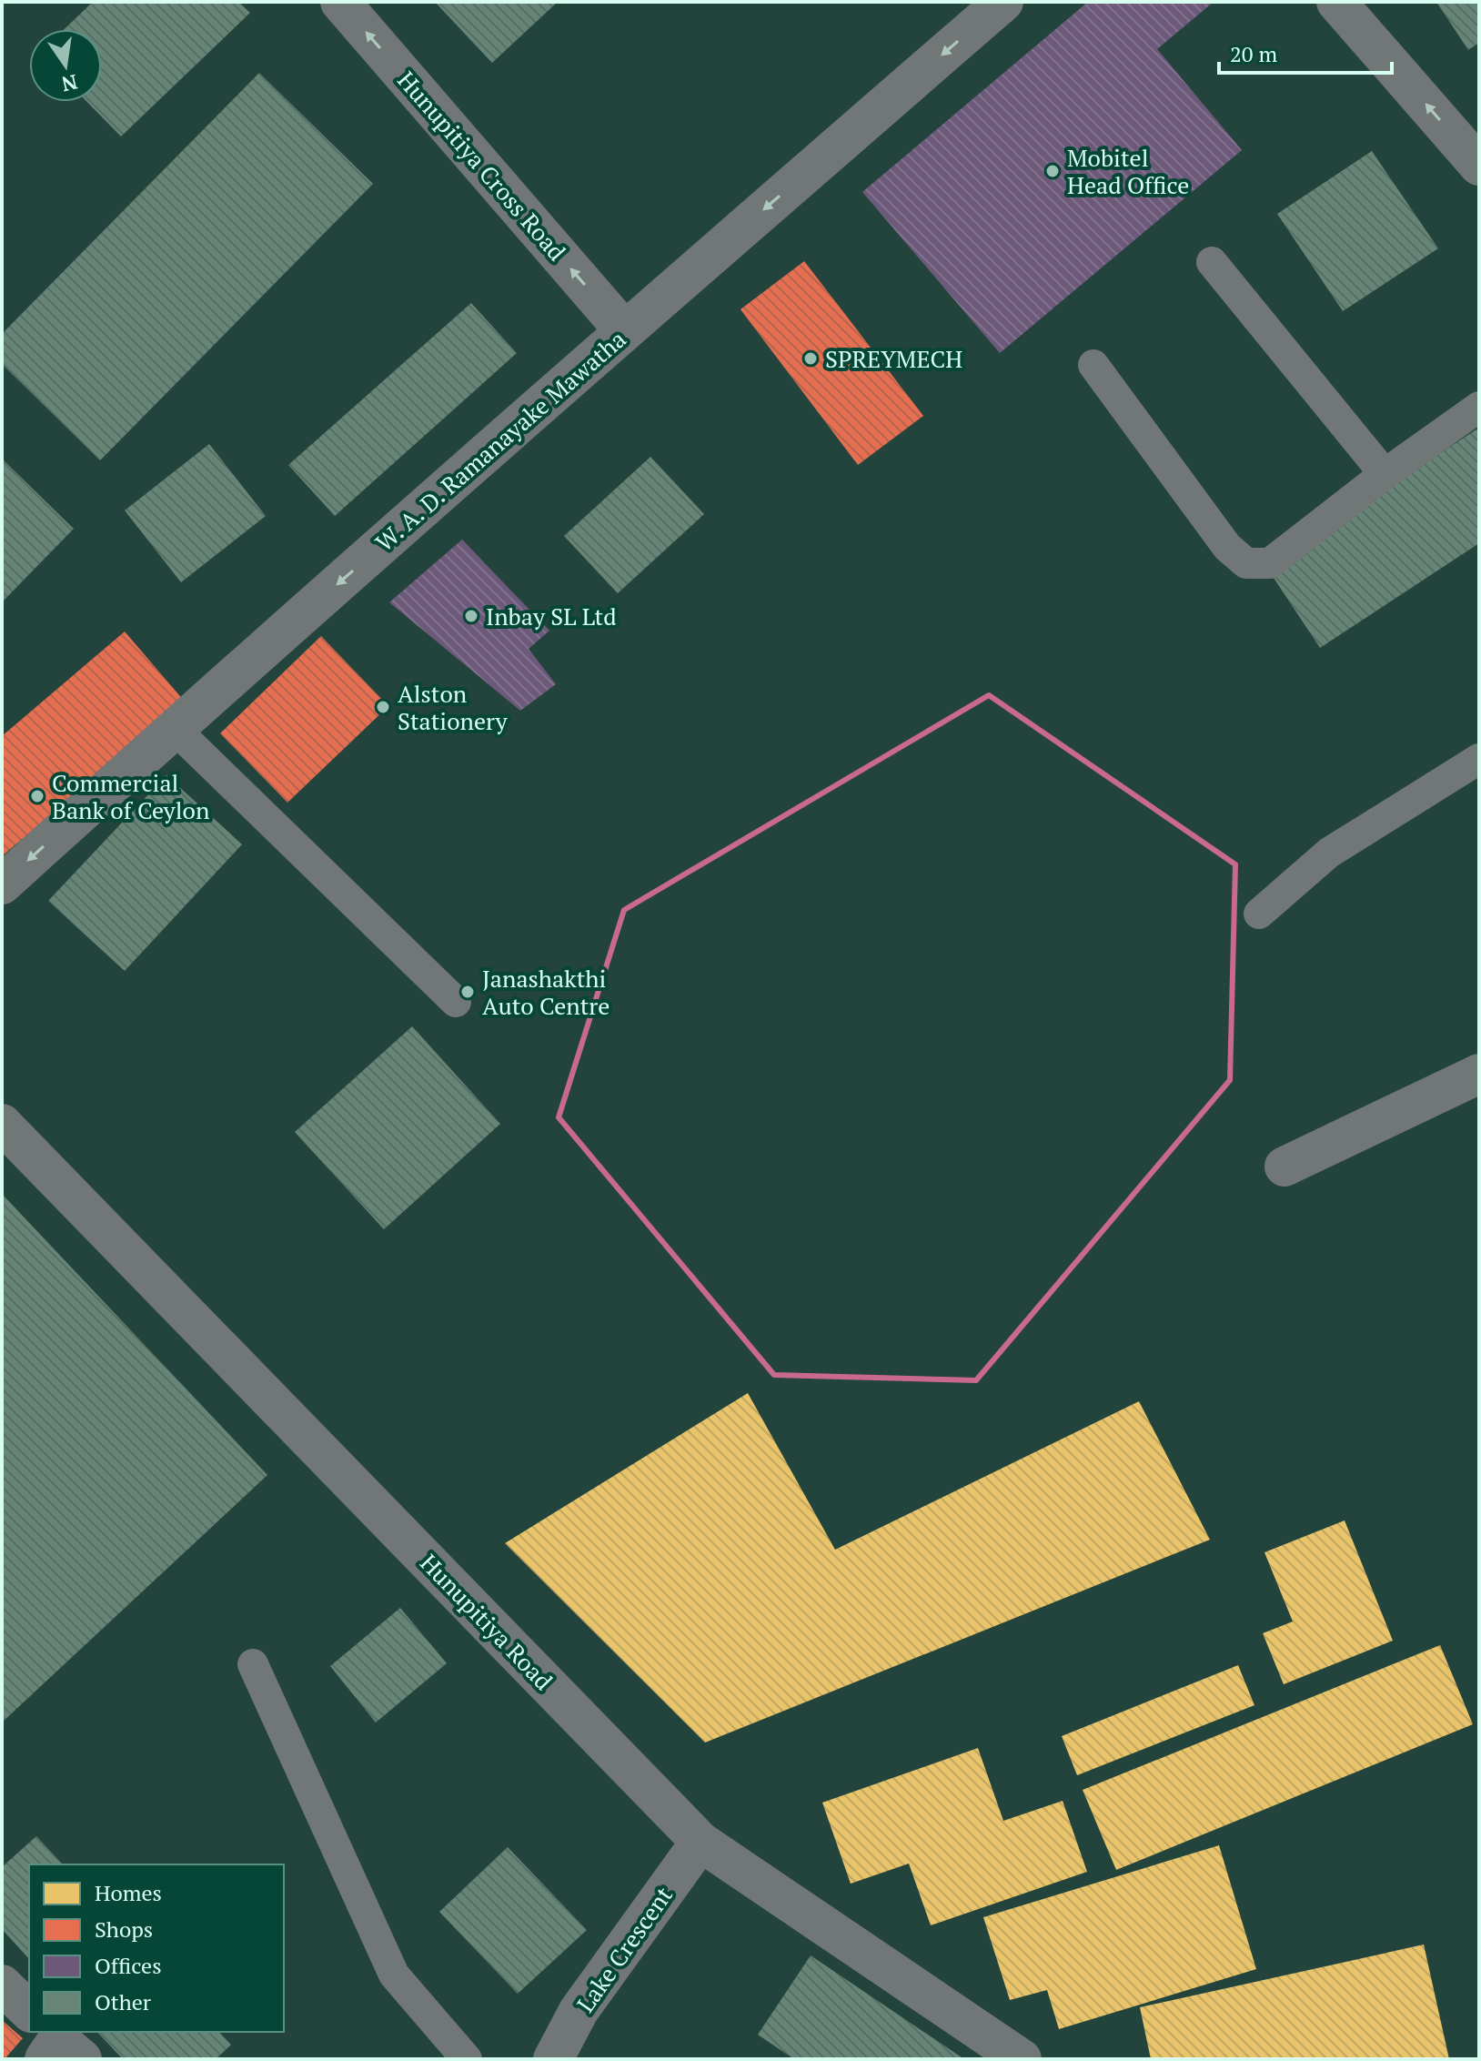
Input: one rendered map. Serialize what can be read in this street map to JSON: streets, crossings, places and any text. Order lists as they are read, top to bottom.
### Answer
{
  "streets": {
    "street": [
      "Hunupitiya Cross Road",
      "W. A. D. Ramanayake Mawatha",
      "Hunupitiya Road",
      "Lake Crescent"
    ]
  },
  "crossings": [
    ["Hunupitiya Cross Road", "W. A. D. Ramanayake Mawatha"],
    ["Hunupitiya Road", "Lake Crescent"]
  ],
  "one_way": ["Hunupitiya Cross Road", "W. A. D. Ramanayake Mawatha"],
  "places": [
    "Mobitel Head Office",
    "SPREYMECH",
    "Inbay SL Ltd",
    "Alston Stationery",
    "Commercial Bank of Ceylon",
    "Janashakthi Auto Centre"
  ],
  "legend": [
    "Homes",
    "Shops",
    "Offices",
    "Other"
  ],
  "scale_bar": "20 m",
  "north": "bottom"
}
